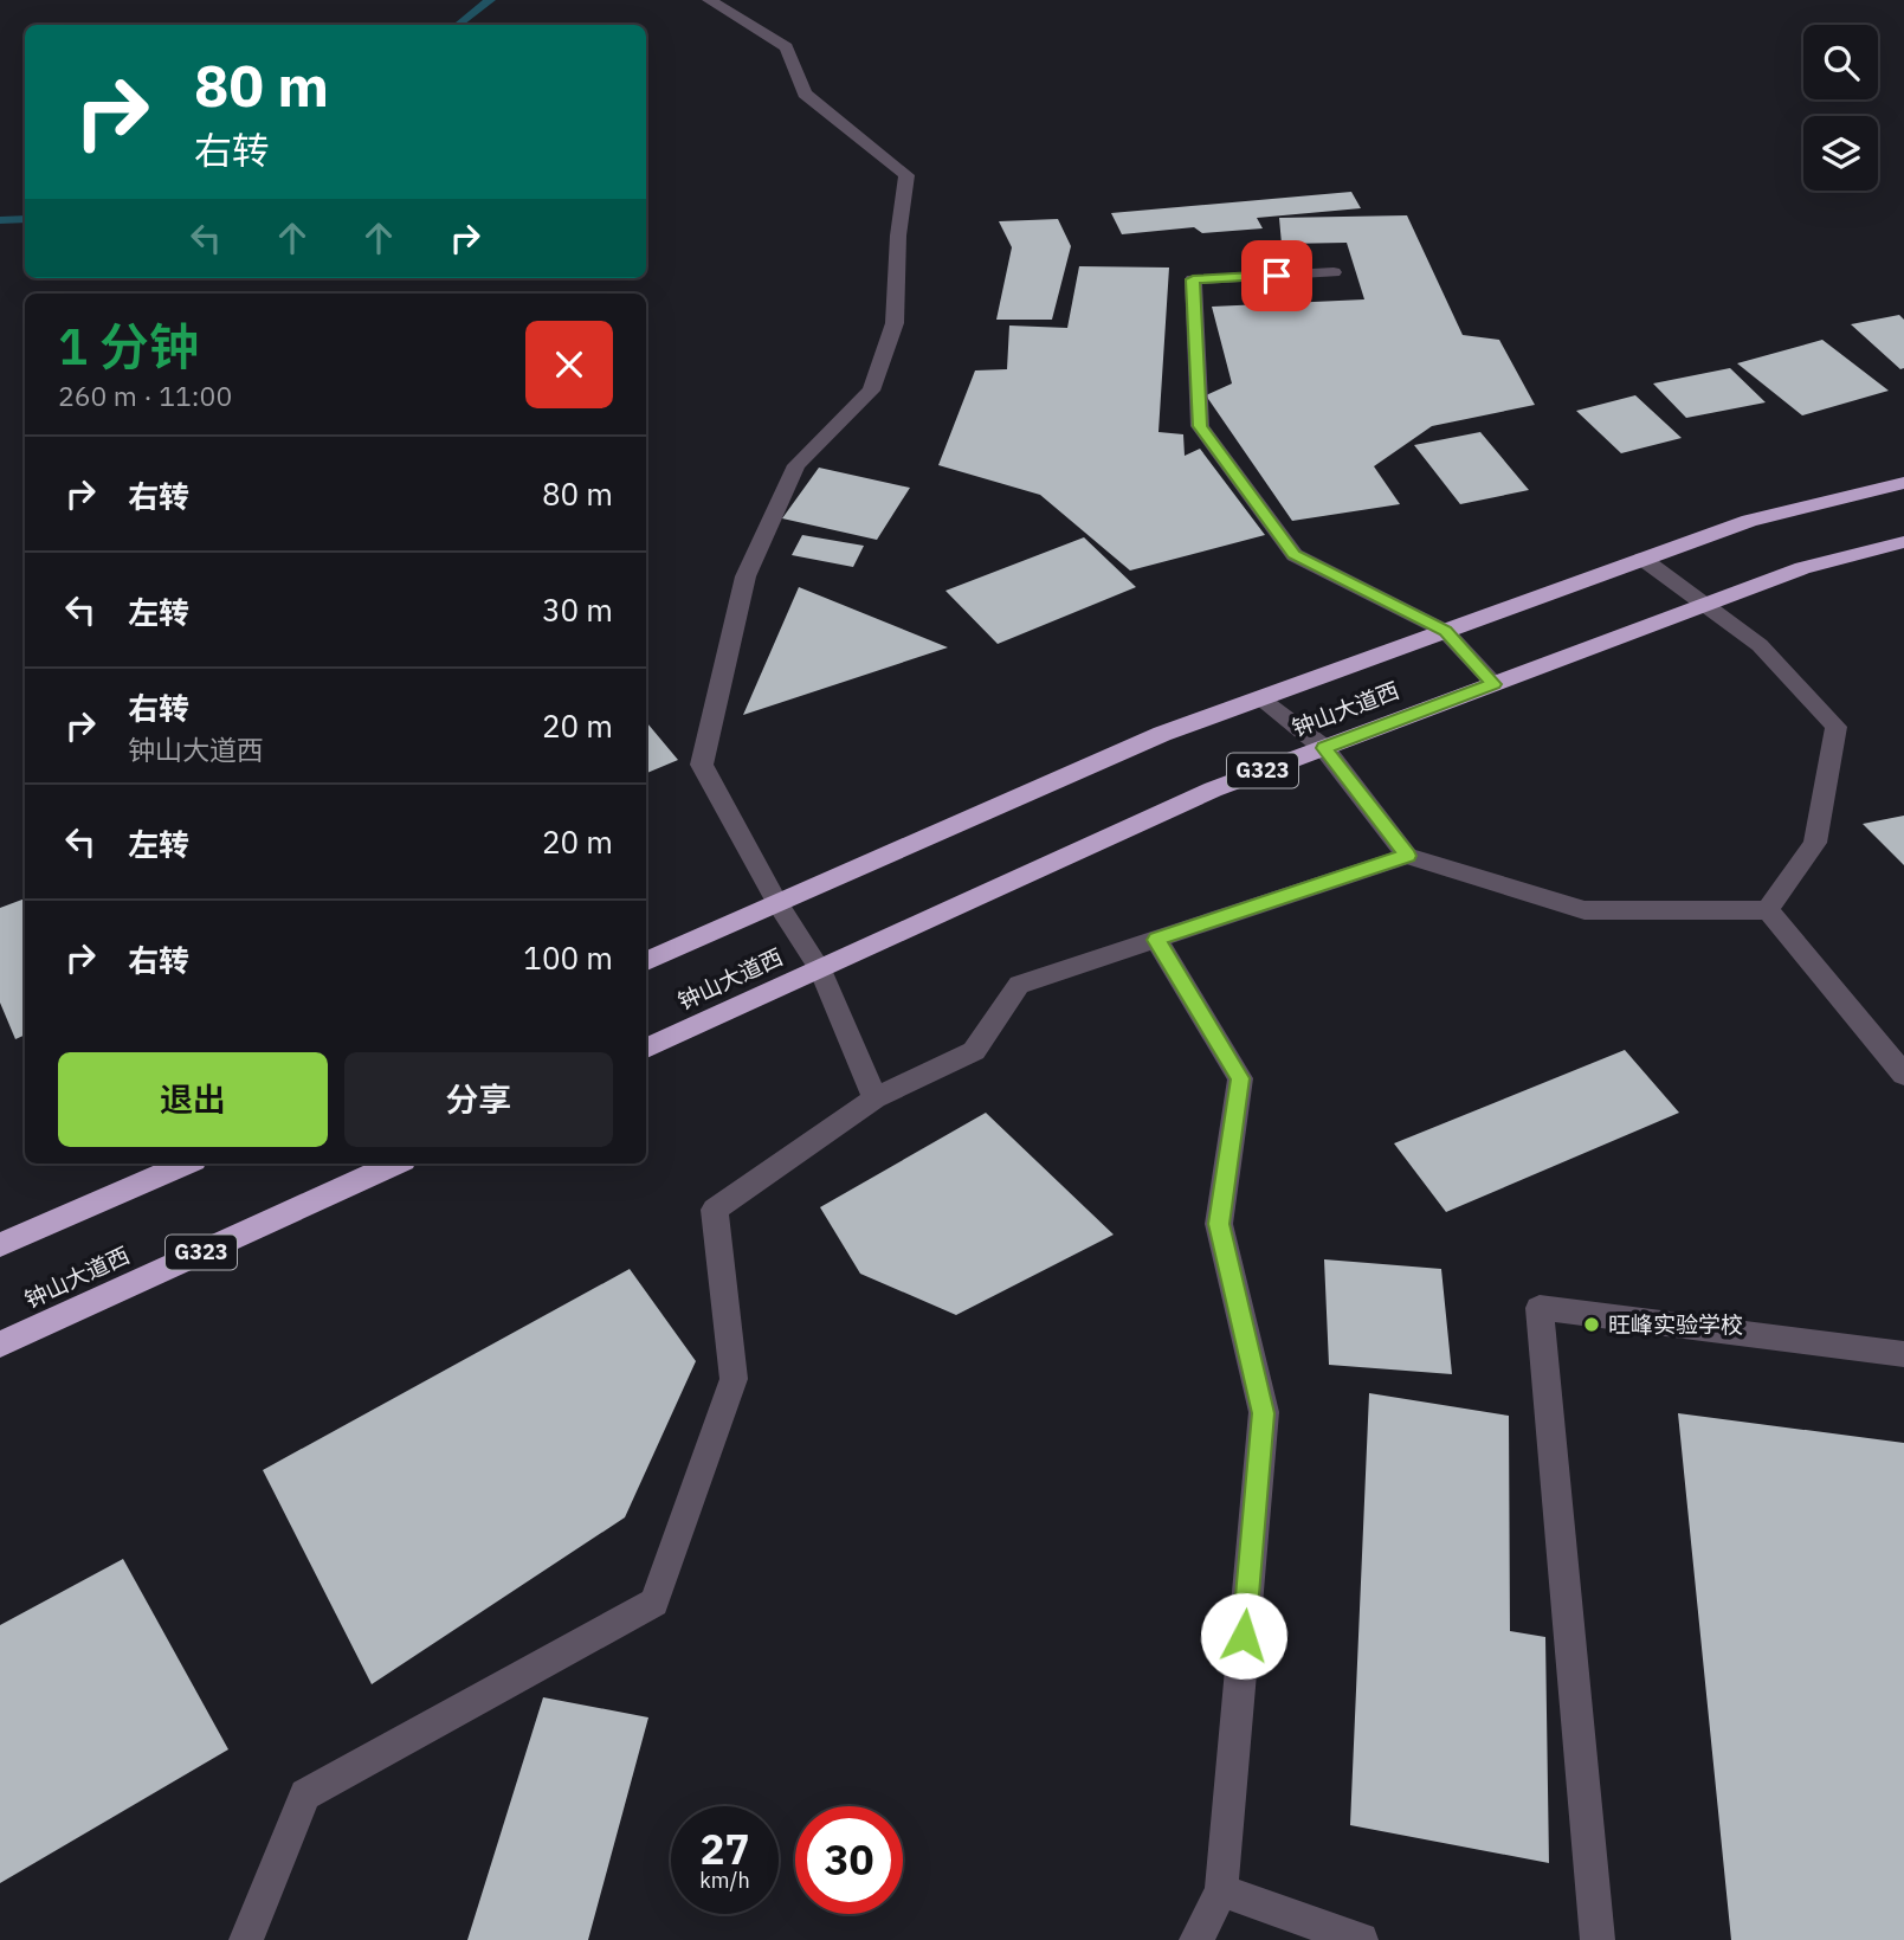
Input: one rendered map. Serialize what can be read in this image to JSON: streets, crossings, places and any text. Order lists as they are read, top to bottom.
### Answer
{
  "streets": {
    "highway": ["钟山大道西", "G323"]
  },
  "places": ["旺峰实验学校"],
  "page": {
    "turn": ["80 m", "右转"],
    "heading": ["1 分钟", "260 m · 11:00"],
    "list": [
      {
        "name": "右转",
        "value": "80 m"
      },
      {
        "name": "左转",
        "value": "30 m"
      },
      {
        "name": "右转",
        "note": "钟山大道西",
        "value": "20 m"
      },
      {
        "name": "左转",
        "value": "20 m"
      },
      {
        "name": "右转",
        "value": "100 m"
      }
    ],
    "buttons": ["退出", "分享"],
    "speed": "27 km/h",
    "limit": "30"
  }
}
